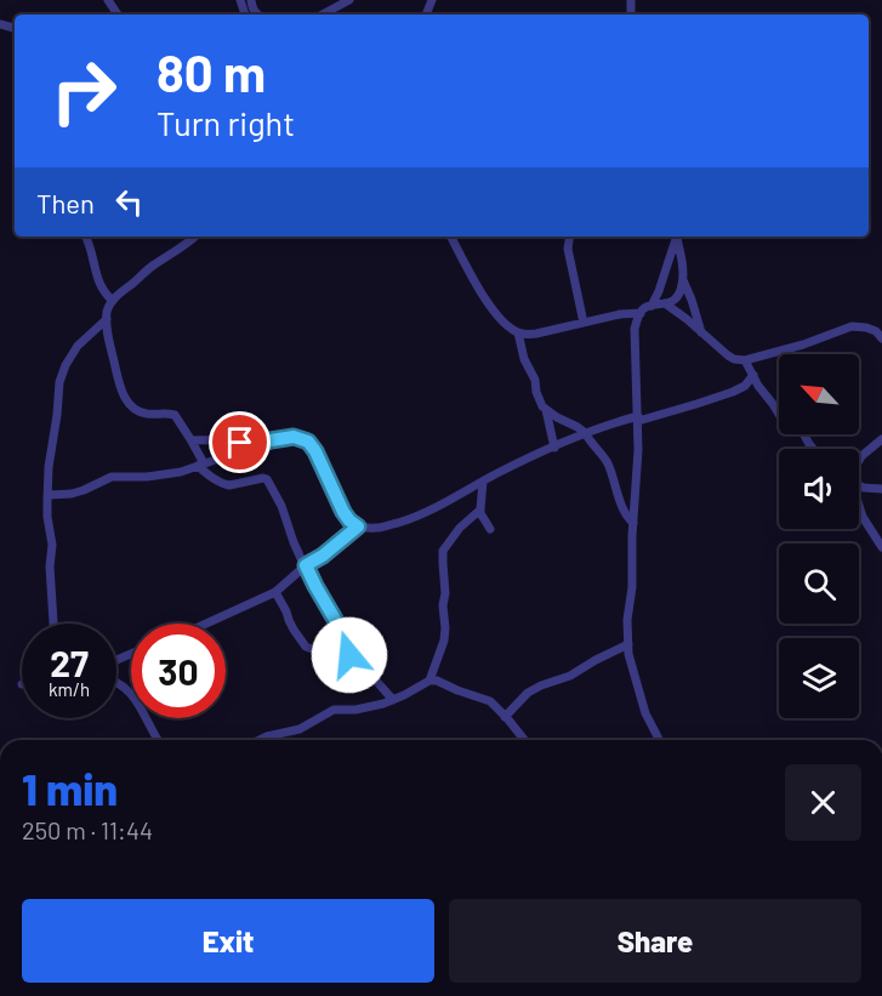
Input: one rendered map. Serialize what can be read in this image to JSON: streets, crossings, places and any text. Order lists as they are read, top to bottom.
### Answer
{
  "north": "top left",
  "page": {
    "turn": ["80 m", "Turn right"],
    "then": "Then",
    "speed": "27 km/h",
    "limit": "30",
    "heading": ["1 min", "250 m · 11:44"],
    "buttons": ["Exit", "Share"]
  }
}
